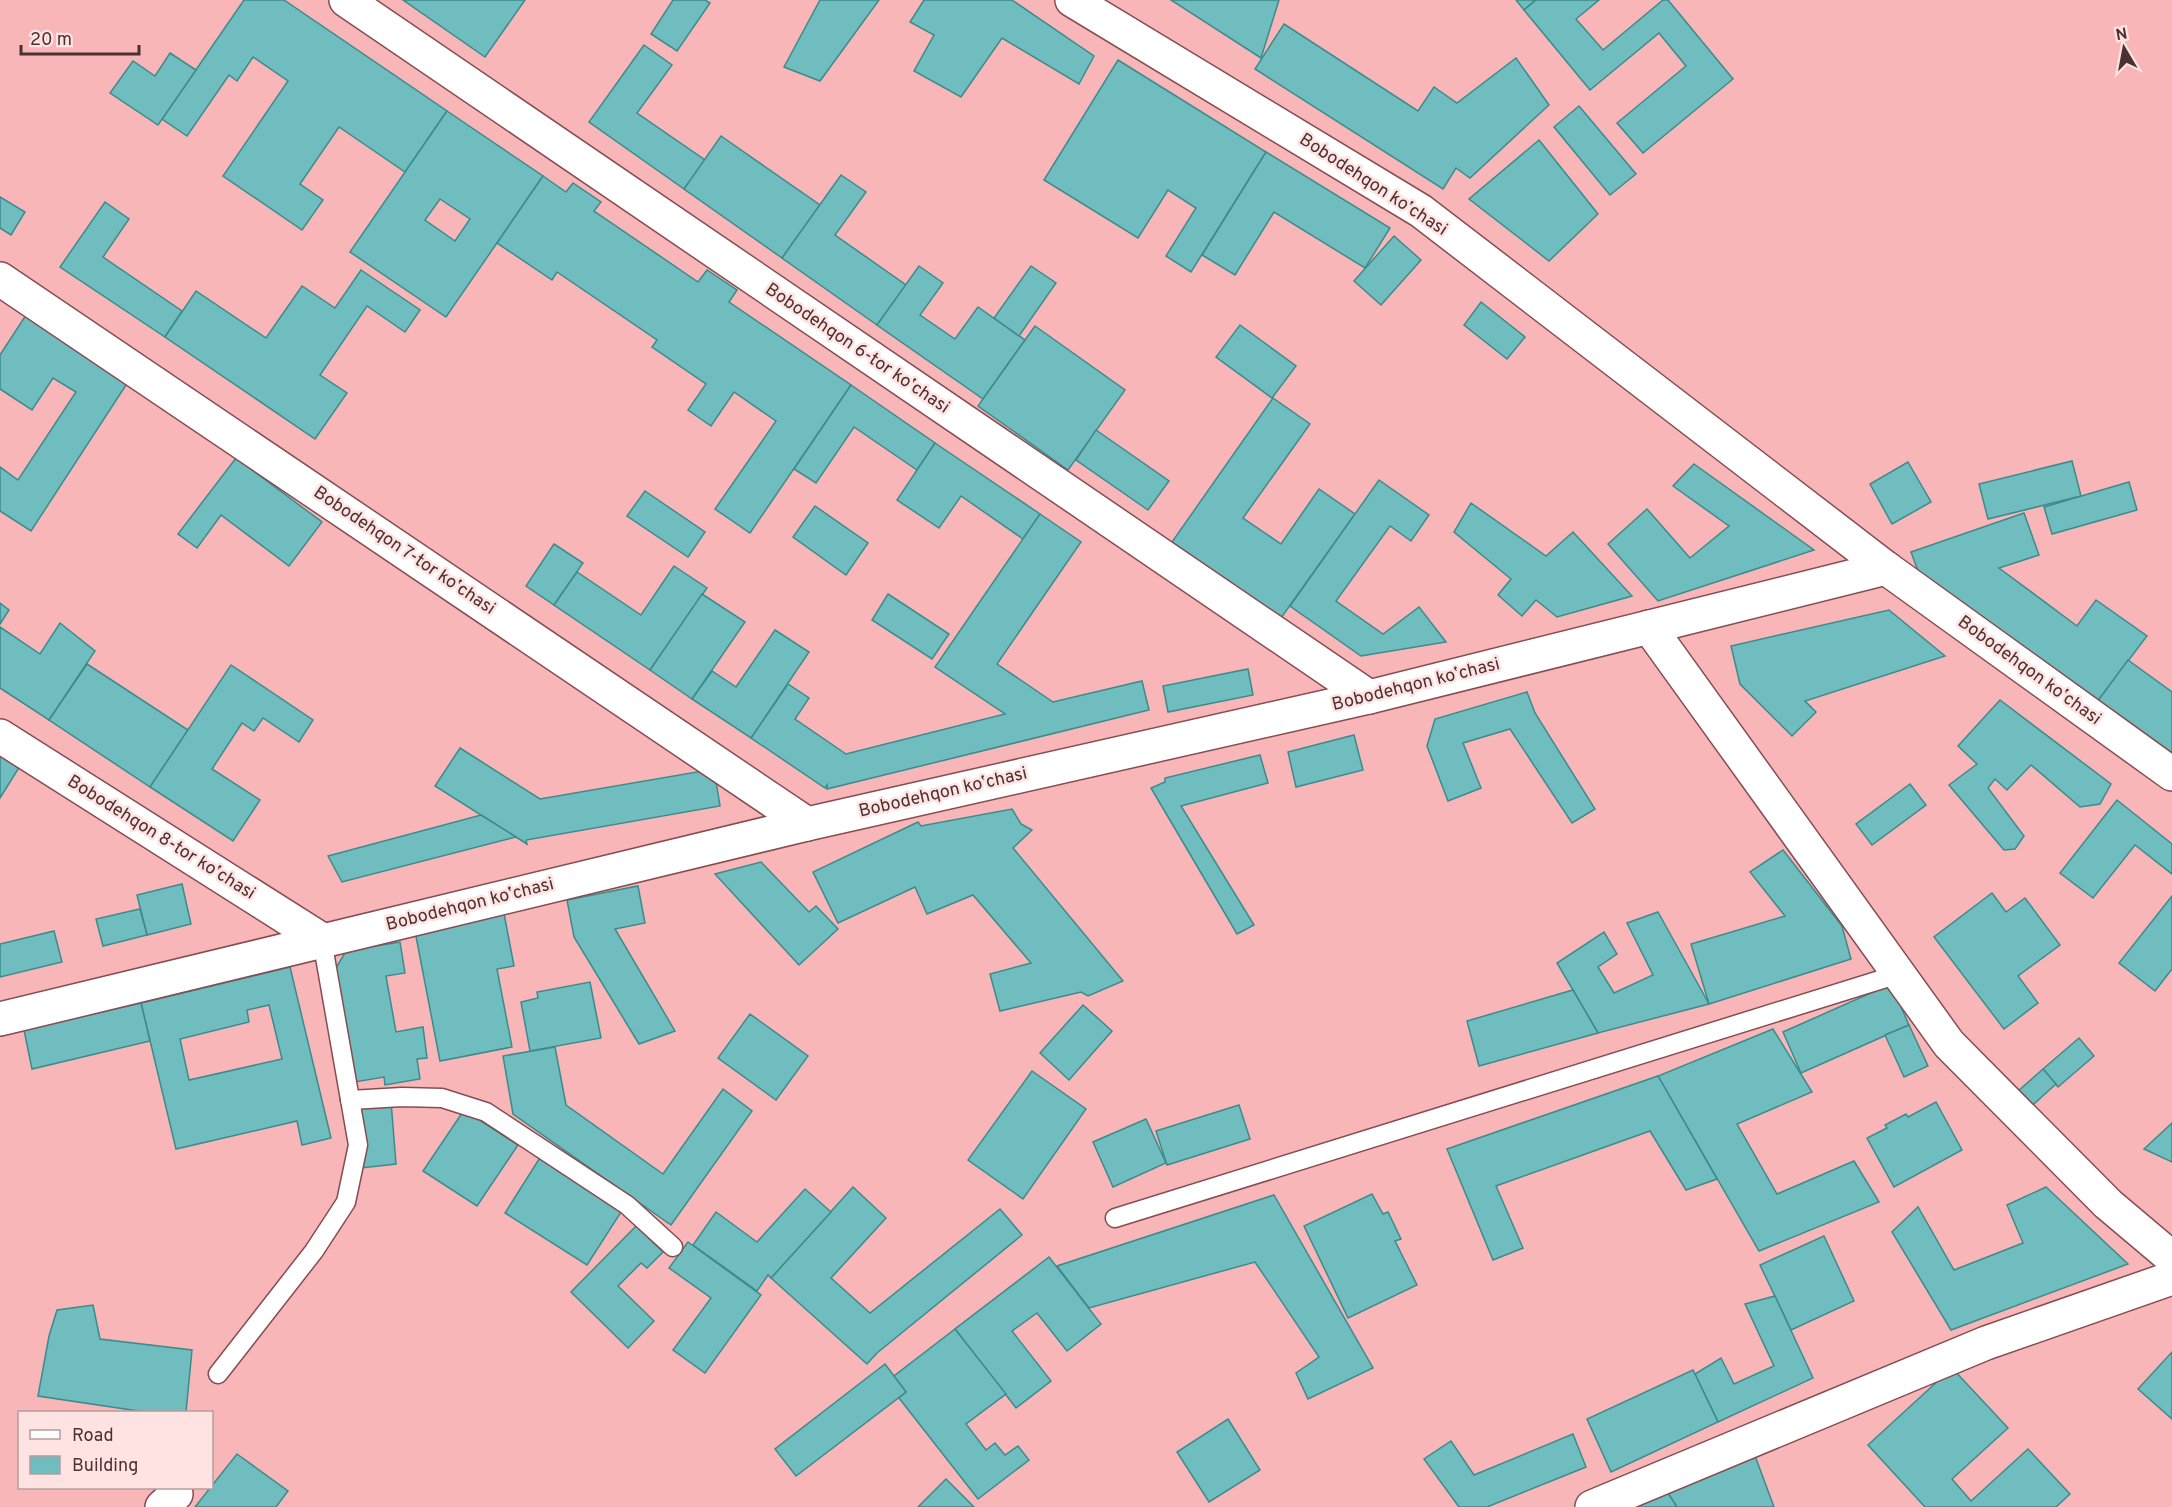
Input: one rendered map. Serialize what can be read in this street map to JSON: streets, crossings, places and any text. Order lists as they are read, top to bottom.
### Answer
{
  "streets": {
    "street": [
      "Bobodehqon koʼchasi",
      "Bobodehqon 6-tor koʼchasi",
      "Bobodehqon 7-tor koʼchasi",
      "Bobodehqon 8-tor koʼchasi"
    ]
  },
  "crossings": [
    ["Bobodehqon koʼchasi", "Bobodehqon 6-tor koʼchasi"],
    ["Bobodehqon koʼchasi", "Bobodehqon 7-tor koʼchasi"],
    ["Bobodehqon koʼchasi", "Bobodehqon 8-tor koʼchasi"]
  ],
  "legend": ["Road", "Building"],
  "scale_bar": "20 m",
  "north": "top"
}
